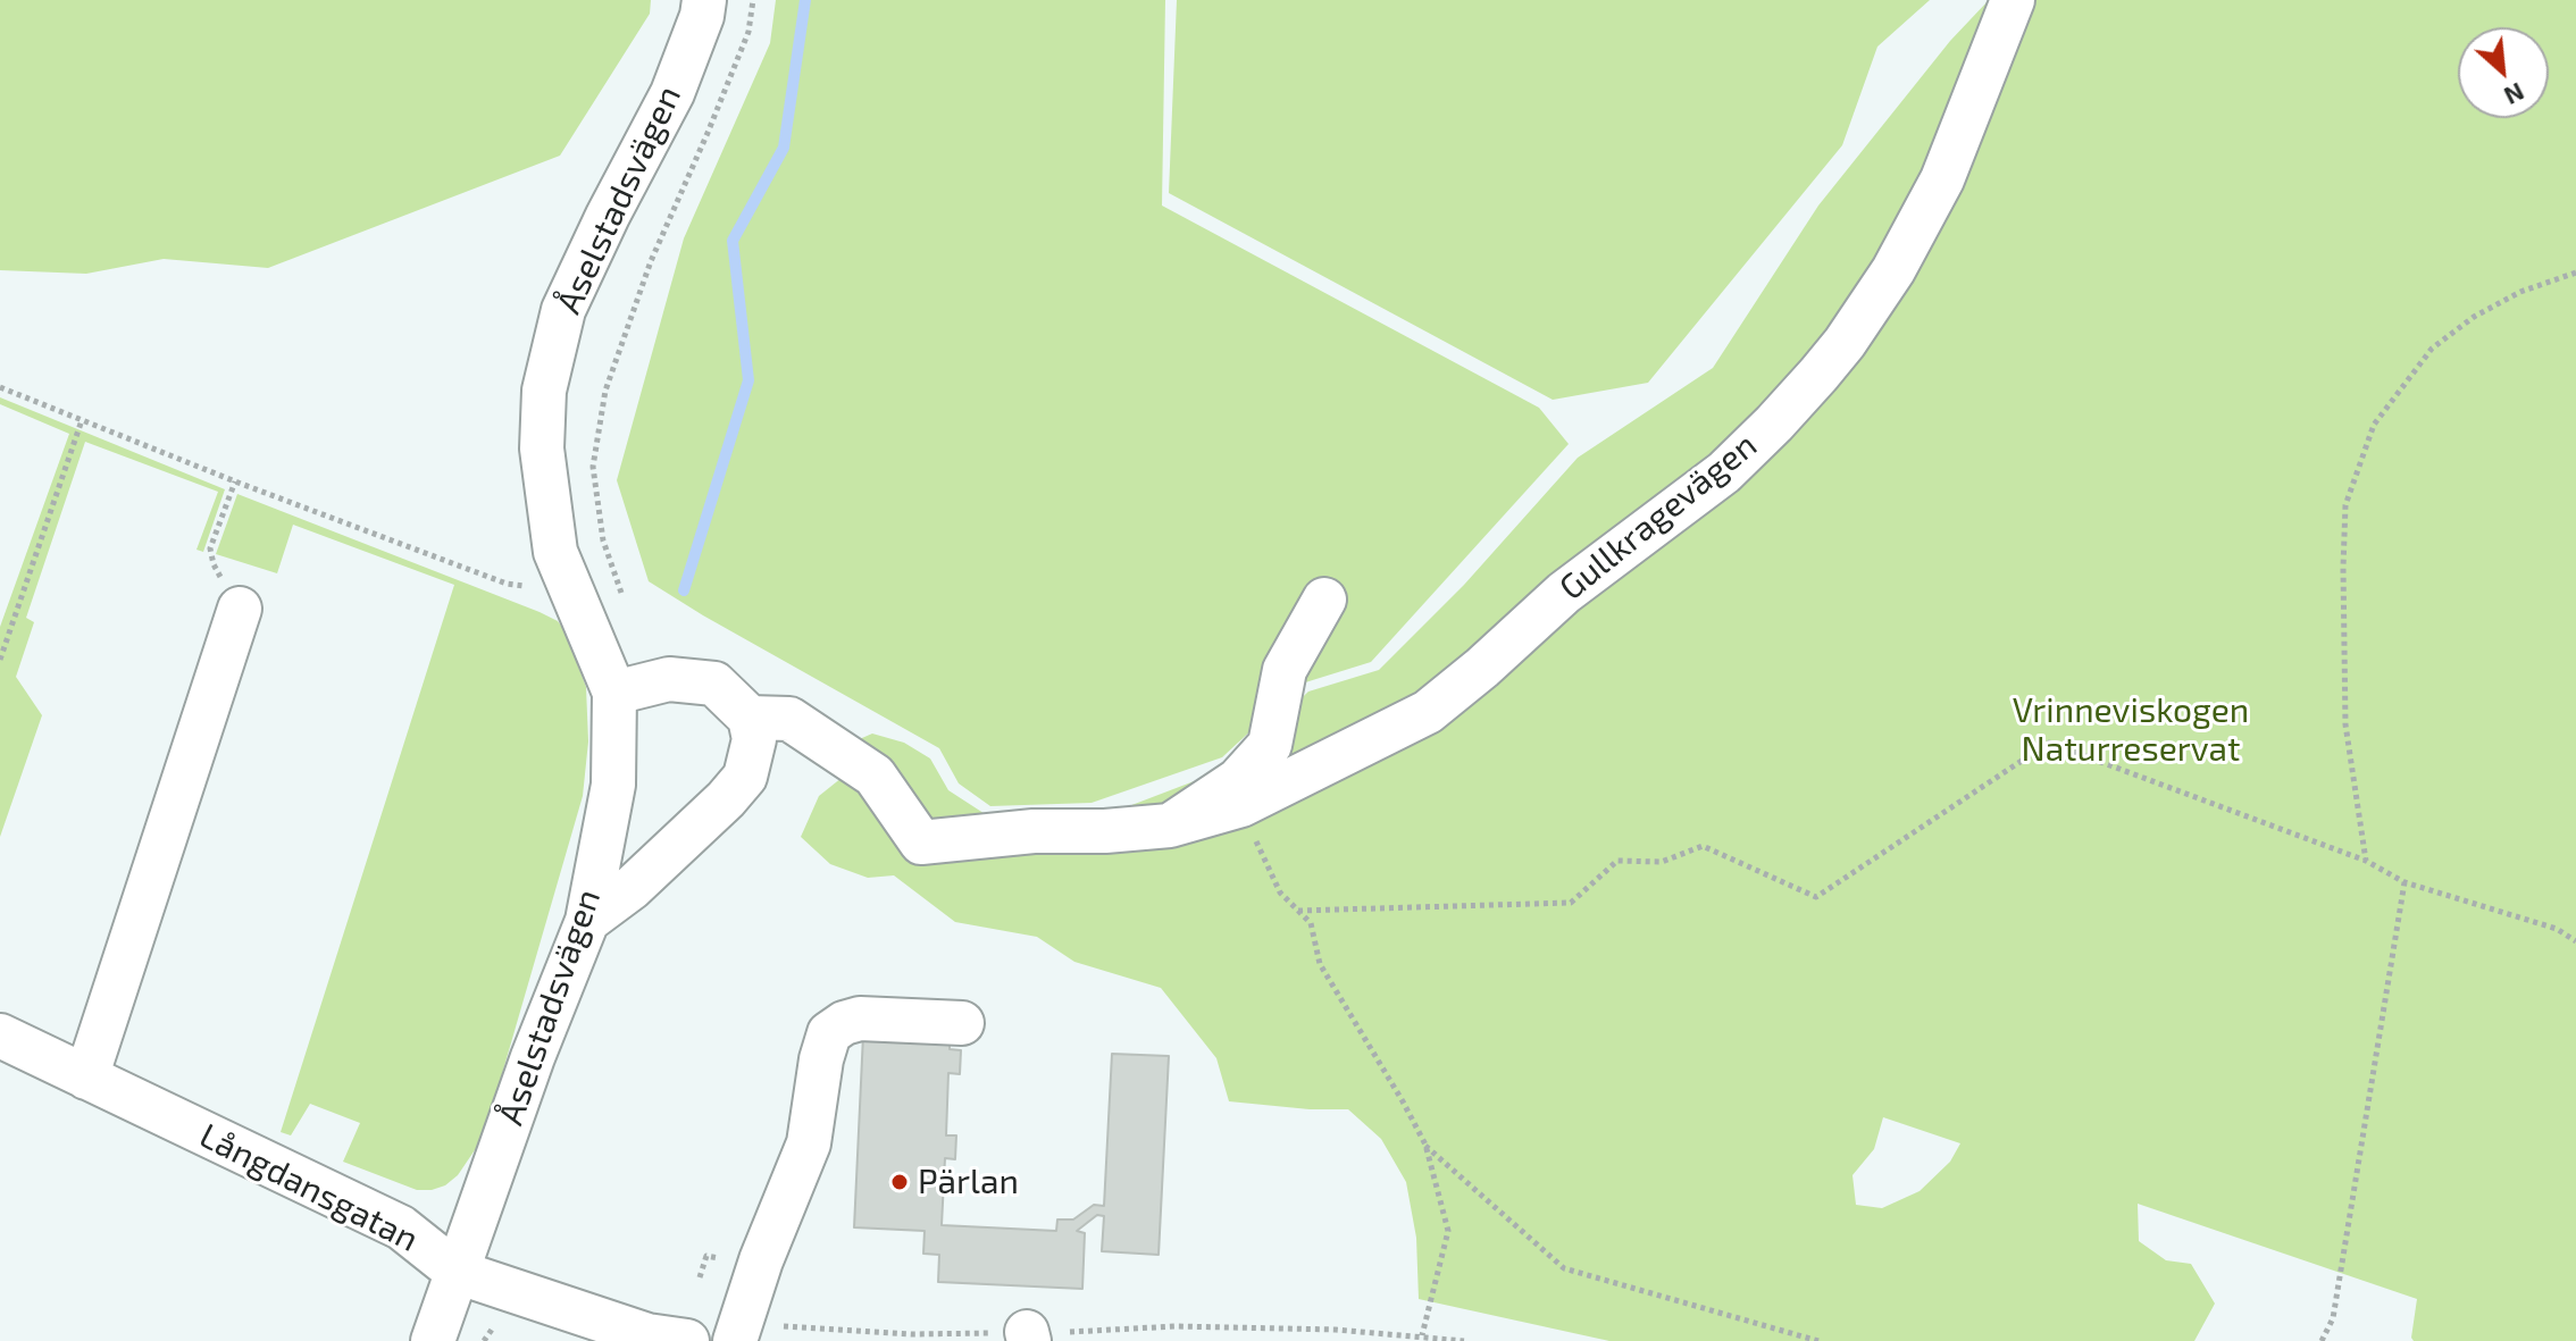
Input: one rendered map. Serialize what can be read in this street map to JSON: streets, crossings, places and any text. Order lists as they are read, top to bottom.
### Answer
{
  "streets": {
    "street": ["Åselstadsvägen", "Gullkragevägen", "Långdansgatan"]
  },
  "crossings": [
    ["Åselstadsvägen", "Långdansgatan"]
  ],
  "parks": ["Vrinneviskogen Naturreservat"],
  "places": ["Pärlan"],
  "north": "bottom right"
}
